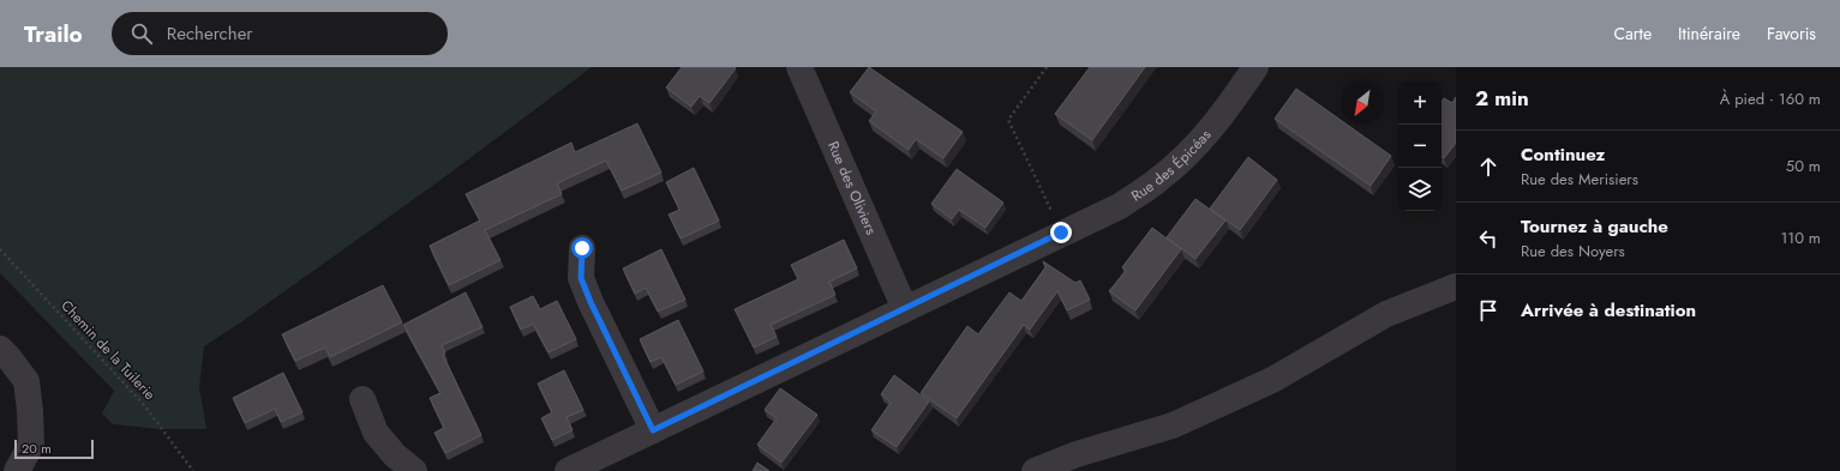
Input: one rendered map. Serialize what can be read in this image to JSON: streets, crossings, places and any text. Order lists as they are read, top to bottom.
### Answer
{
  "streets": {
    "street": ["Rue des Épicéas", "Rue des Oliviers"],
    "path": ["Chemin de la Tuilerie"]
  },
  "crossings": [
    ["Rue des Épicéas", "Rue des Oliviers"]
  ],
  "scale_bar": "20 m",
  "north": "bottom left",
  "page": {
    "header": "Trailo",
    "search": "Rechercher",
    "nav": ["Carte", "Itinéraire", "Favoris"],
    "heading": ["2 min", "À pied · 160 m"],
    "map_buttons": ["+", "−"],
    "list": [
      ["Continuez", "Rue des Merisiers", "50 m"],
      ["Tournez à gauche", "Rue des Noyers", "110 m"],
      "Arrivée à destination"
    ],
    "scale": "20 m"
  }
}
